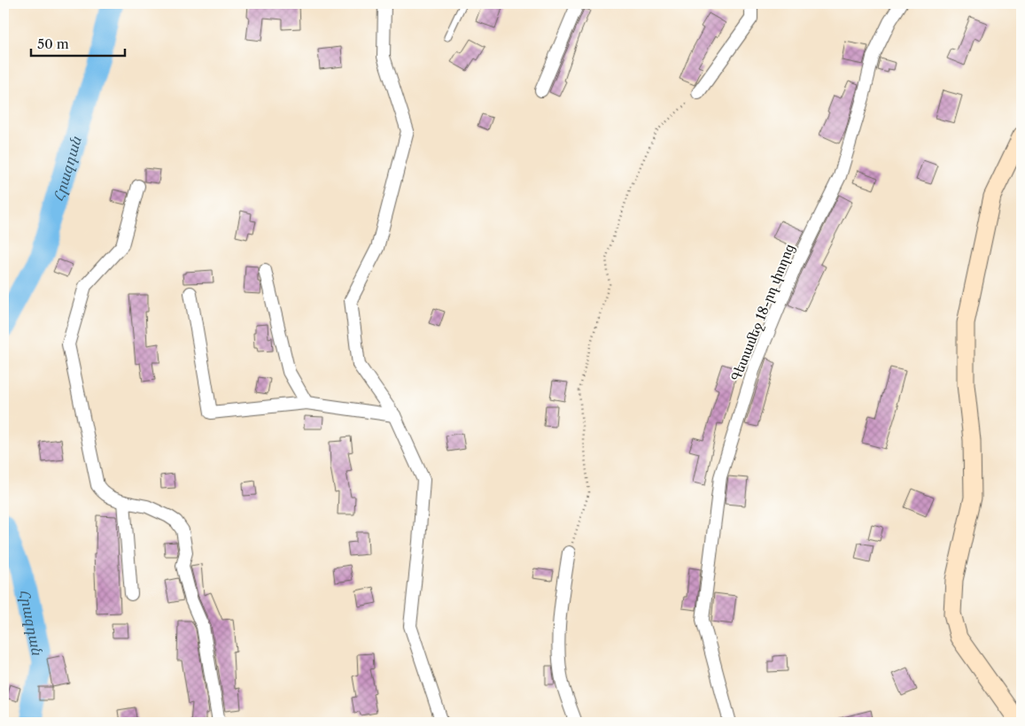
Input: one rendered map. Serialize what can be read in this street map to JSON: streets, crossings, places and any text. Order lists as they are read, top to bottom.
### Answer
{
  "streets": {
    "street": ["Գետամեջ 18-րդ փողոց"]
  },
  "water": ["Հրազդան"],
  "scale_bar": "50 m"
}
